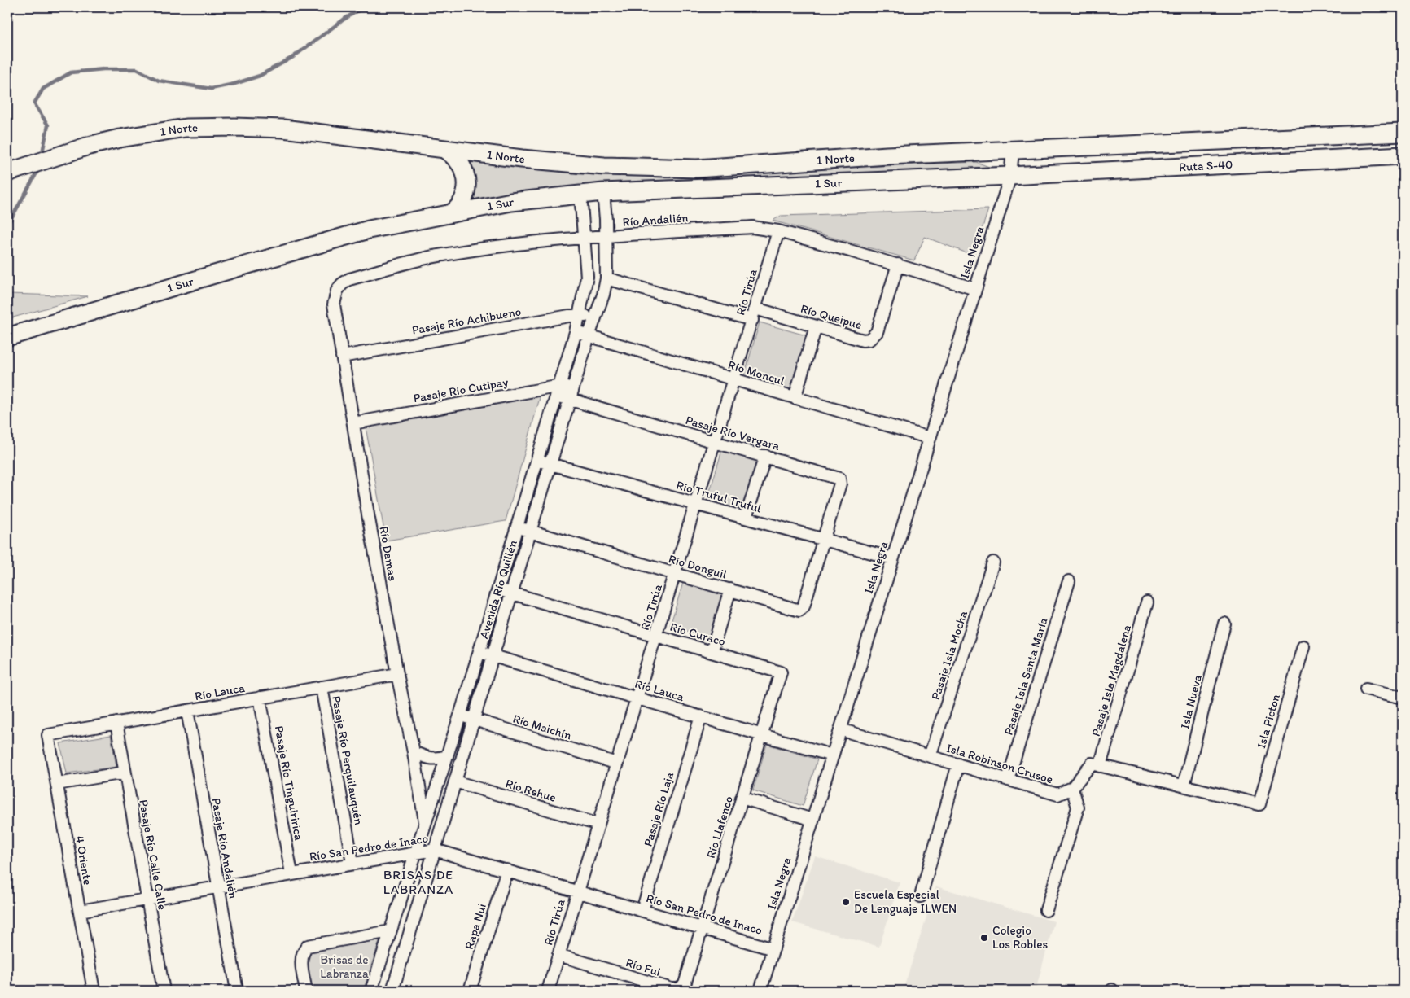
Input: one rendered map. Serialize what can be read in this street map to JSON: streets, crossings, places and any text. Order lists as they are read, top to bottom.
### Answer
{
  "streets": {
    "main road": ["1 Norte", "Ruta S-40", "1 Sur"],
    "street": [
      "Río Andalién",
      "Isla Negra",
      "Río Tirúa",
      "Río Queipué",
      "Pasaje Río Achibueno",
      "Río Moncul",
      "Pasaje Río Cutipay",
      "Pasaje Río Vergara",
      "Río Truful Truful",
      "Río Damas",
      "Río Donguil",
      "Avenida Río Quillén",
      "Río Curaco",
      "Pasaje Isla Mocha",
      "Pasaje Isla Santa María",
      "Pasaje Isla Magdalena",
      "Río Lauca",
      "Isla Nueva",
      "Isla Picton",
      "Río Maichín",
      "Pasaje Río Perquilauquén",
      "Isla Robinson Crusoe",
      "Pasaje Río Tinguiririca",
      "Río Rehue",
      "Pasaje Río Laja",
      "Río Llafenco",
      "Río San Pedro de Inaco",
      "Pasaje Río Andalién",
      "Pasaje Río Calle Calle",
      "4 Oriente",
      "Rapa Nui",
      "Río Fui"
    ]
  },
  "crossings": [
    ["1 Norte", "Ruta S-40"],
    ["1 Norte", "Isla Negra"],
    ["Ruta S-40", "1 Sur"],
    ["Ruta S-40", "Isla Negra"],
    ["1 Sur", "Isla Negra"],
    ["1 Sur", "Avenida Río Quillén"],
    ["Río Andalién", "Isla Negra"],
    ["Río Andalién", "Río Tirúa"],
    ["Río Andalién", "Río Queipué"],
    ["Río Andalién", "Río Damas"],
    ["Río Andalién", "Avenida Río Quillén"],
    ["Isla Negra", "Río Moncul"],
    ["Isla Negra", "Río Truful Truful"],
    ["Isla Negra", "Río Lauca"],
    ["Isla Negra", "Isla Robinson Crusoe"],
    ["Isla Negra", "Río San Pedro de Inaco"],
    ["Río Tirúa", "Río Queipué"],
    ["Río Tirúa", "Río Moncul"],
    ["Río Tirúa", "Pasaje Río Vergara"],
    ["Río Tirúa", "Río Truful Truful"],
    ["Río Tirúa", "Río Donguil"],
    ["Río Tirúa", "Río Curaco"],
    ["Río Tirúa", "Río Lauca"],
    ["Río Tirúa", "Río Maichín"],
    ["Río Tirúa", "Río Rehue"],
    ["Río Tirúa", "Río San Pedro de Inaco"],
    ["Río Tirúa", "Río Fui"],
    ["Pasaje Río Achibueno", "Río Damas"],
    ["Pasaje Río Achibueno", "Avenida Río Quillén"],
    ["Río Moncul", "Avenida Río Quillén"],
    ["Pasaje Río Cutipay", "Pasaje Río Vergara"],
    ["Pasaje Río Cutipay", "Río Damas"],
    ["Pasaje Río Cutipay", "Avenida Río Quillén"],
    ["Pasaje Río Vergara", "Río Truful Truful"],
    ["Pasaje Río Vergara", "Río Donguil"],
    ["Pasaje Río Vergara", "Avenida Río Quillén"],
    ["Río Truful Truful", "Río Donguil"],
    ["Río Truful Truful", "Avenida Río Quillén"],
    ["Río Damas", "Avenida Río Quillén"],
    ["Río Damas", "Río Lauca"],
    ["Río Donguil", "Avenida Río Quillén"],
    ["Avenida Río Quillén", "Río Curaco"],
    ["Avenida Río Quillén", "Río Lauca"],
    ["Avenida Río Quillén", "Río Maichín"],
    ["Avenida Río Quillén", "Río Rehue"],
    ["Avenida Río Quillén", "Río San Pedro de Inaco"],
    ["Río Curaco", "Río Lauca"],
    ["Río Curaco", "Río Llafenco"],
    ["Pasaje Isla Mocha", "Isla Robinson Crusoe"],
    ["Pasaje Isla Santa María", "Isla Robinson Crusoe"],
    ["Río Lauca", "Pasaje Río Perquilauquén"],
    ["Río Lauca", "Pasaje Río Tinguiririca"],
    ["Río Lauca", "Pasaje Río Laja"],
    ["Río Lauca", "Río Llafenco"],
    ["Río Lauca", "Pasaje Río Andalién"],
    ["Río Lauca", "Pasaje Río Calle Calle"],
    ["Río Lauca", "4 Oriente"],
    ["Isla Nueva", "Isla Picton"],
    ["Pasaje Río Perquilauquén", "Río San Pedro de Inaco"],
    ["Pasaje Río Tinguiririca", "Río San Pedro de Inaco"],
    ["Pasaje Río Laja", "Río San Pedro de Inaco"],
    ["Río Llafenco", "Río San Pedro de Inaco"],
    ["Río Llafenco", "Río Fui"],
    ["Río San Pedro de Inaco", "Pasaje Río Andalién"],
    ["Río San Pedro de Inaco", "Pasaje Río Calle Calle"],
    ["Río San Pedro de Inaco", "4 Oriente"],
    ["Río San Pedro de Inaco", "Rapa Nui"],
    ["Río San Pedro de Inaco", "Río Fui"]
  ],
  "districts": ["BRISAS DE LABRANZA"],
  "parks": ["Brisas de Labranza"],
  "places": ["Escuela Especial De Lenguaje ILWEN", "Colegio Los Robles"]
}
